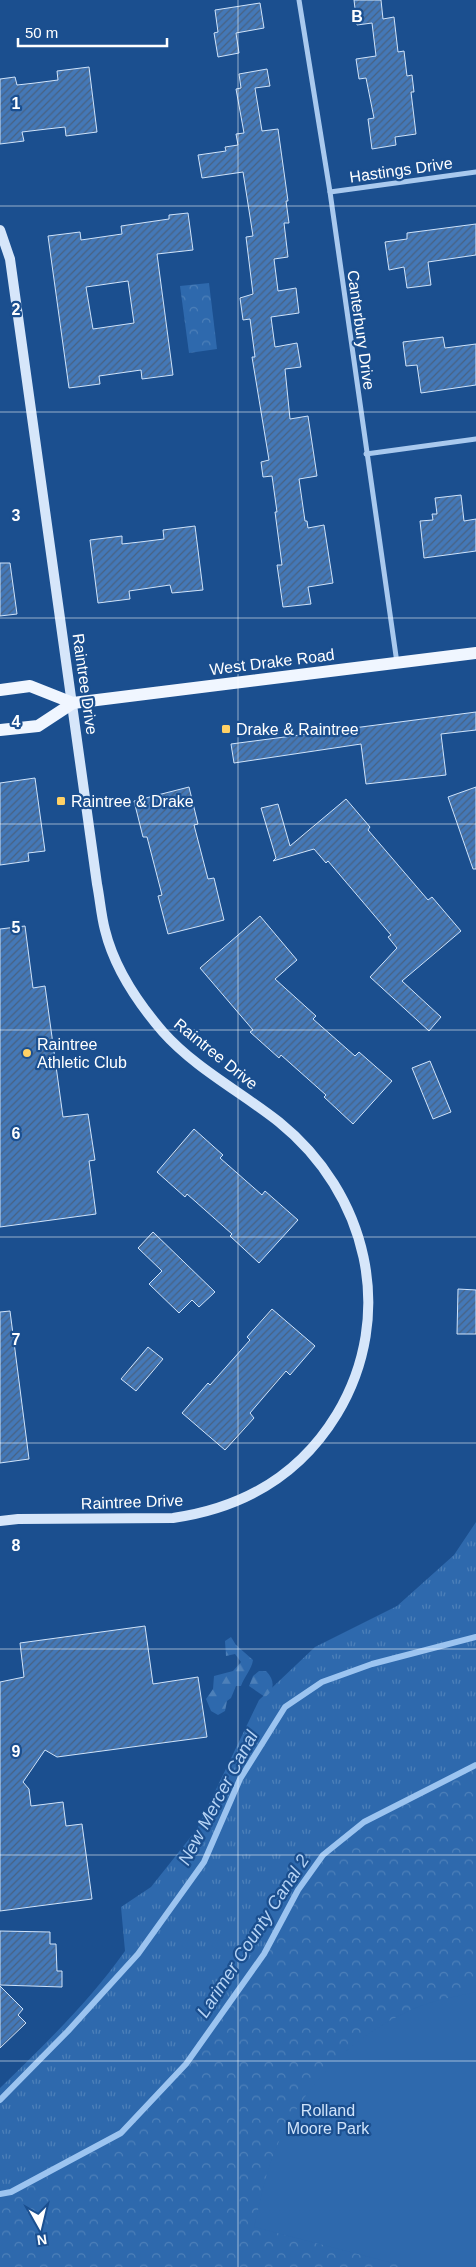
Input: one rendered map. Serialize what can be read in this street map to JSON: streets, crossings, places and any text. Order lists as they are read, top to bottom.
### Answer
{
  "streets": {
    "main road": ["West Drake Road"],
    "street": ["Hastings Drive", "Canterbury Drive", "Raintree Drive"]
  },
  "crossings": [
    ["Hastings Drive", "Canterbury Drive"],
    ["Canterbury Drive", "West Drake Road"],
    ["West Drake Road", "Raintree Drive"]
  ],
  "water": ["New Mercer Canal", "Larimer County Canal 2"],
  "parks": ["Rolland Moore Park"],
  "places": {
    "transit": ["Drake & Raintree", "Raintree & Drake"],
    "other": ["Raintree Athletic Club"]
  },
  "scale_bar": "50 m",
  "north": "bottom",
  "grid": {
    "columns": ["B"],
    "rows": [
      "1",
      "2",
      "3",
      "4",
      "5",
      "6",
      "7",
      "8",
      "9"
    ]
  }
}
